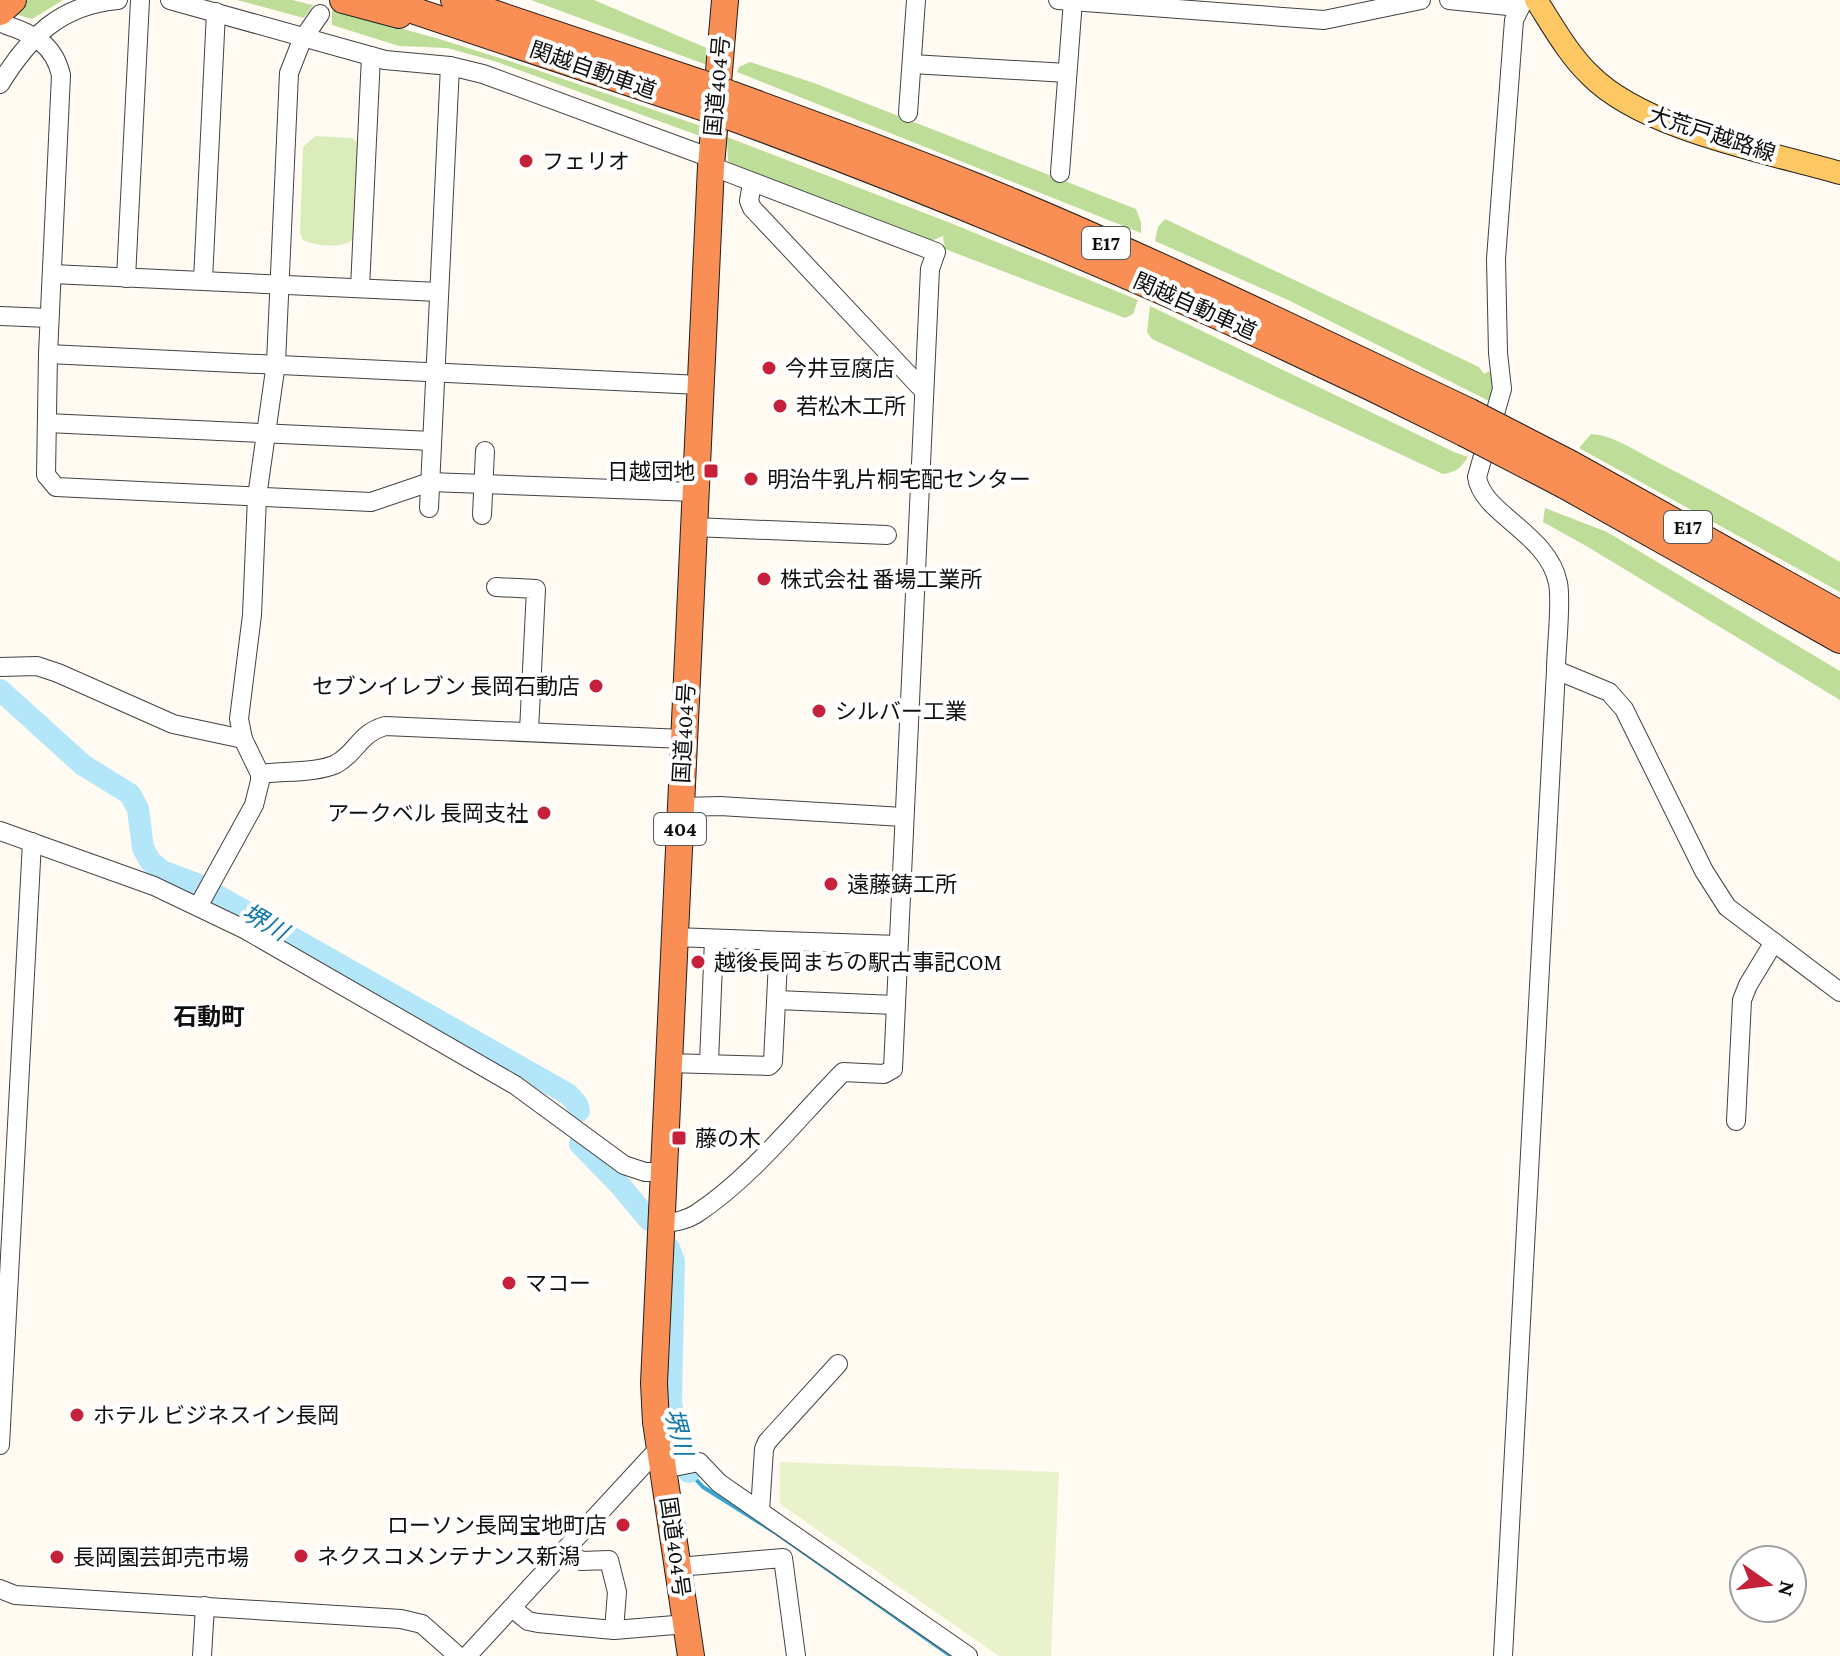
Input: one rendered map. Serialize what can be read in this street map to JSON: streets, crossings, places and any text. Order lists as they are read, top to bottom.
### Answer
{
  "streets": {
    "highway": [
      "関越自動車道",
      "国道404号",
      "E17",
      "404"
    ],
    "main road": ["大荒戸越路線"]
  },
  "districts": ["石動町"],
  "water": ["堺川"],
  "places": {
    "other": [
      "フェリオ",
      "今井豆腐店",
      "若松木工所",
      "明治牛乳片桐宅配センター",
      "株式会社 番場工業所",
      "セブンイレブン 長岡石動店",
      "シルバー工業",
      "アークベル 長岡支社",
      "遠藤鋳工所",
      "越後長岡まちの駅古事記COM",
      "マコー",
      "ホテル ビジネスイン長岡",
      "ローソン長岡宝地町店",
      "ネクスコメンテナンス新潟",
      "長岡園芸卸売市場"
    ],
    "transit": ["日越団地", "藤の木"]
  },
  "north": "right"
}
